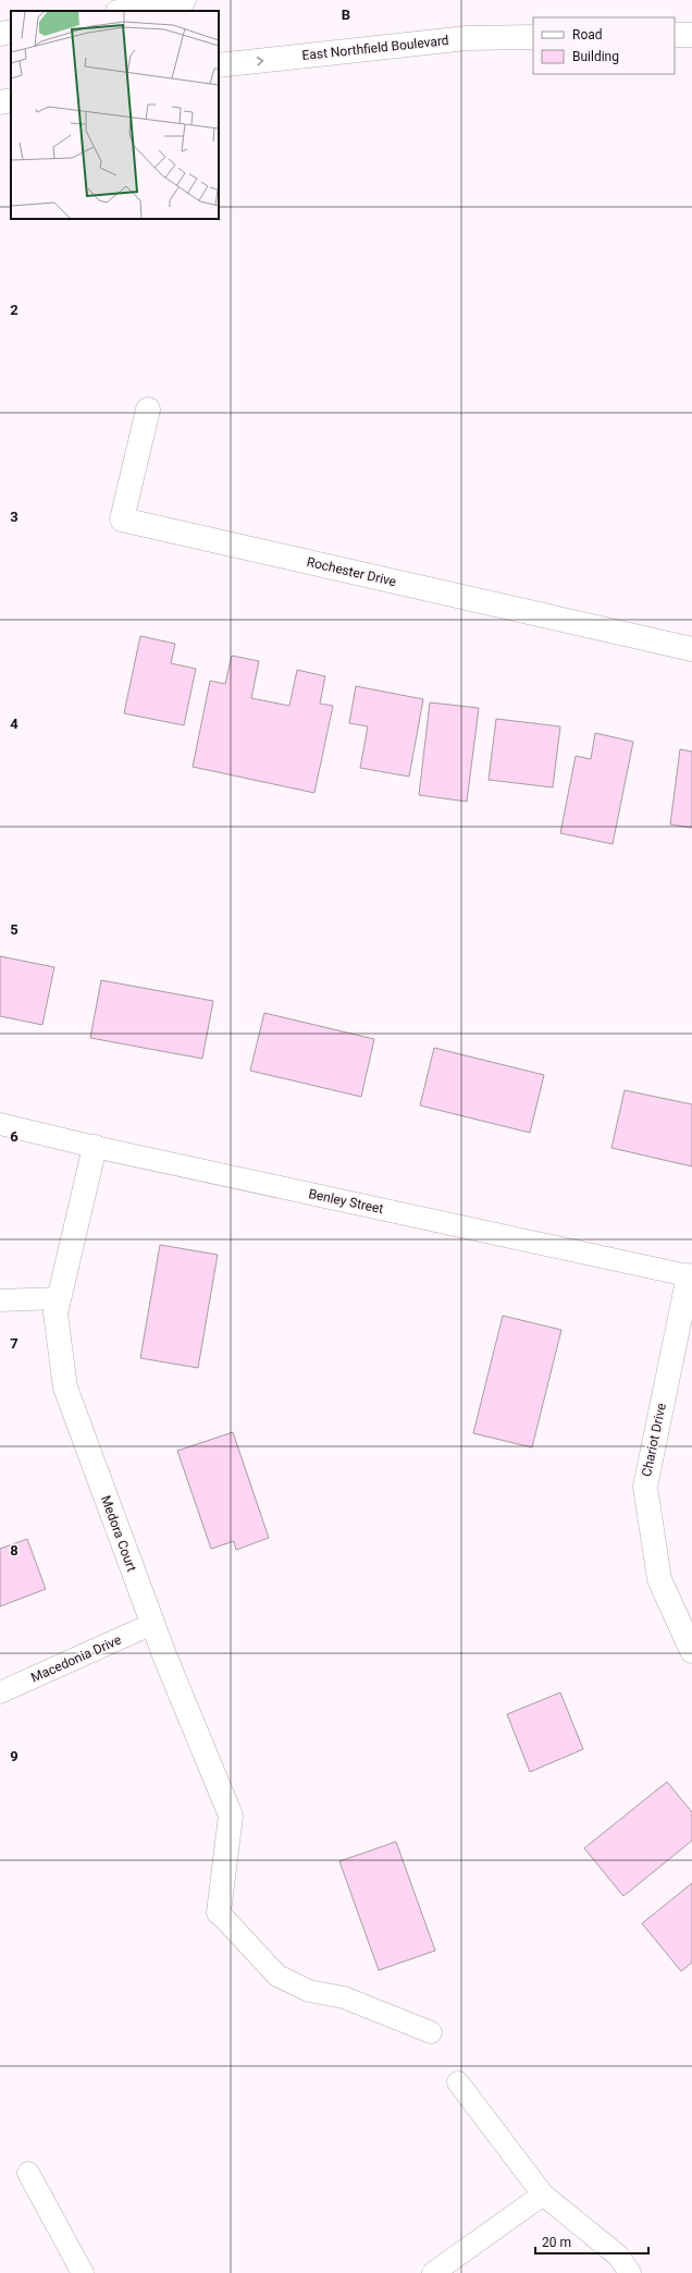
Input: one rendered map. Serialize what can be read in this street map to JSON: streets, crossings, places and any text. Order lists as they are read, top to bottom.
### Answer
{
  "streets": {
    "street": [
      "East Northfield Boulevard",
      "Rochester Drive",
      "Chariot Drive",
      "Medora Court"
    ],
    "lane": ["Benley Street", "Macedonia Drive"]
  },
  "crossings": [
    ["Benley Street", "Chariot Drive"],
    ["Benley Street", "Medora Court"],
    ["Medora Court", "Macedonia Drive"]
  ],
  "one_way": ["East Northfield Boulevard"],
  "legend": ["Road", "Building"],
  "scale_bar": "20 m",
  "grid": {
    "columns": ["B"],
    "rows": [
      "2",
      "3",
      "4",
      "5",
      "6",
      "7",
      "8",
      "9"
    ]
  }
}
